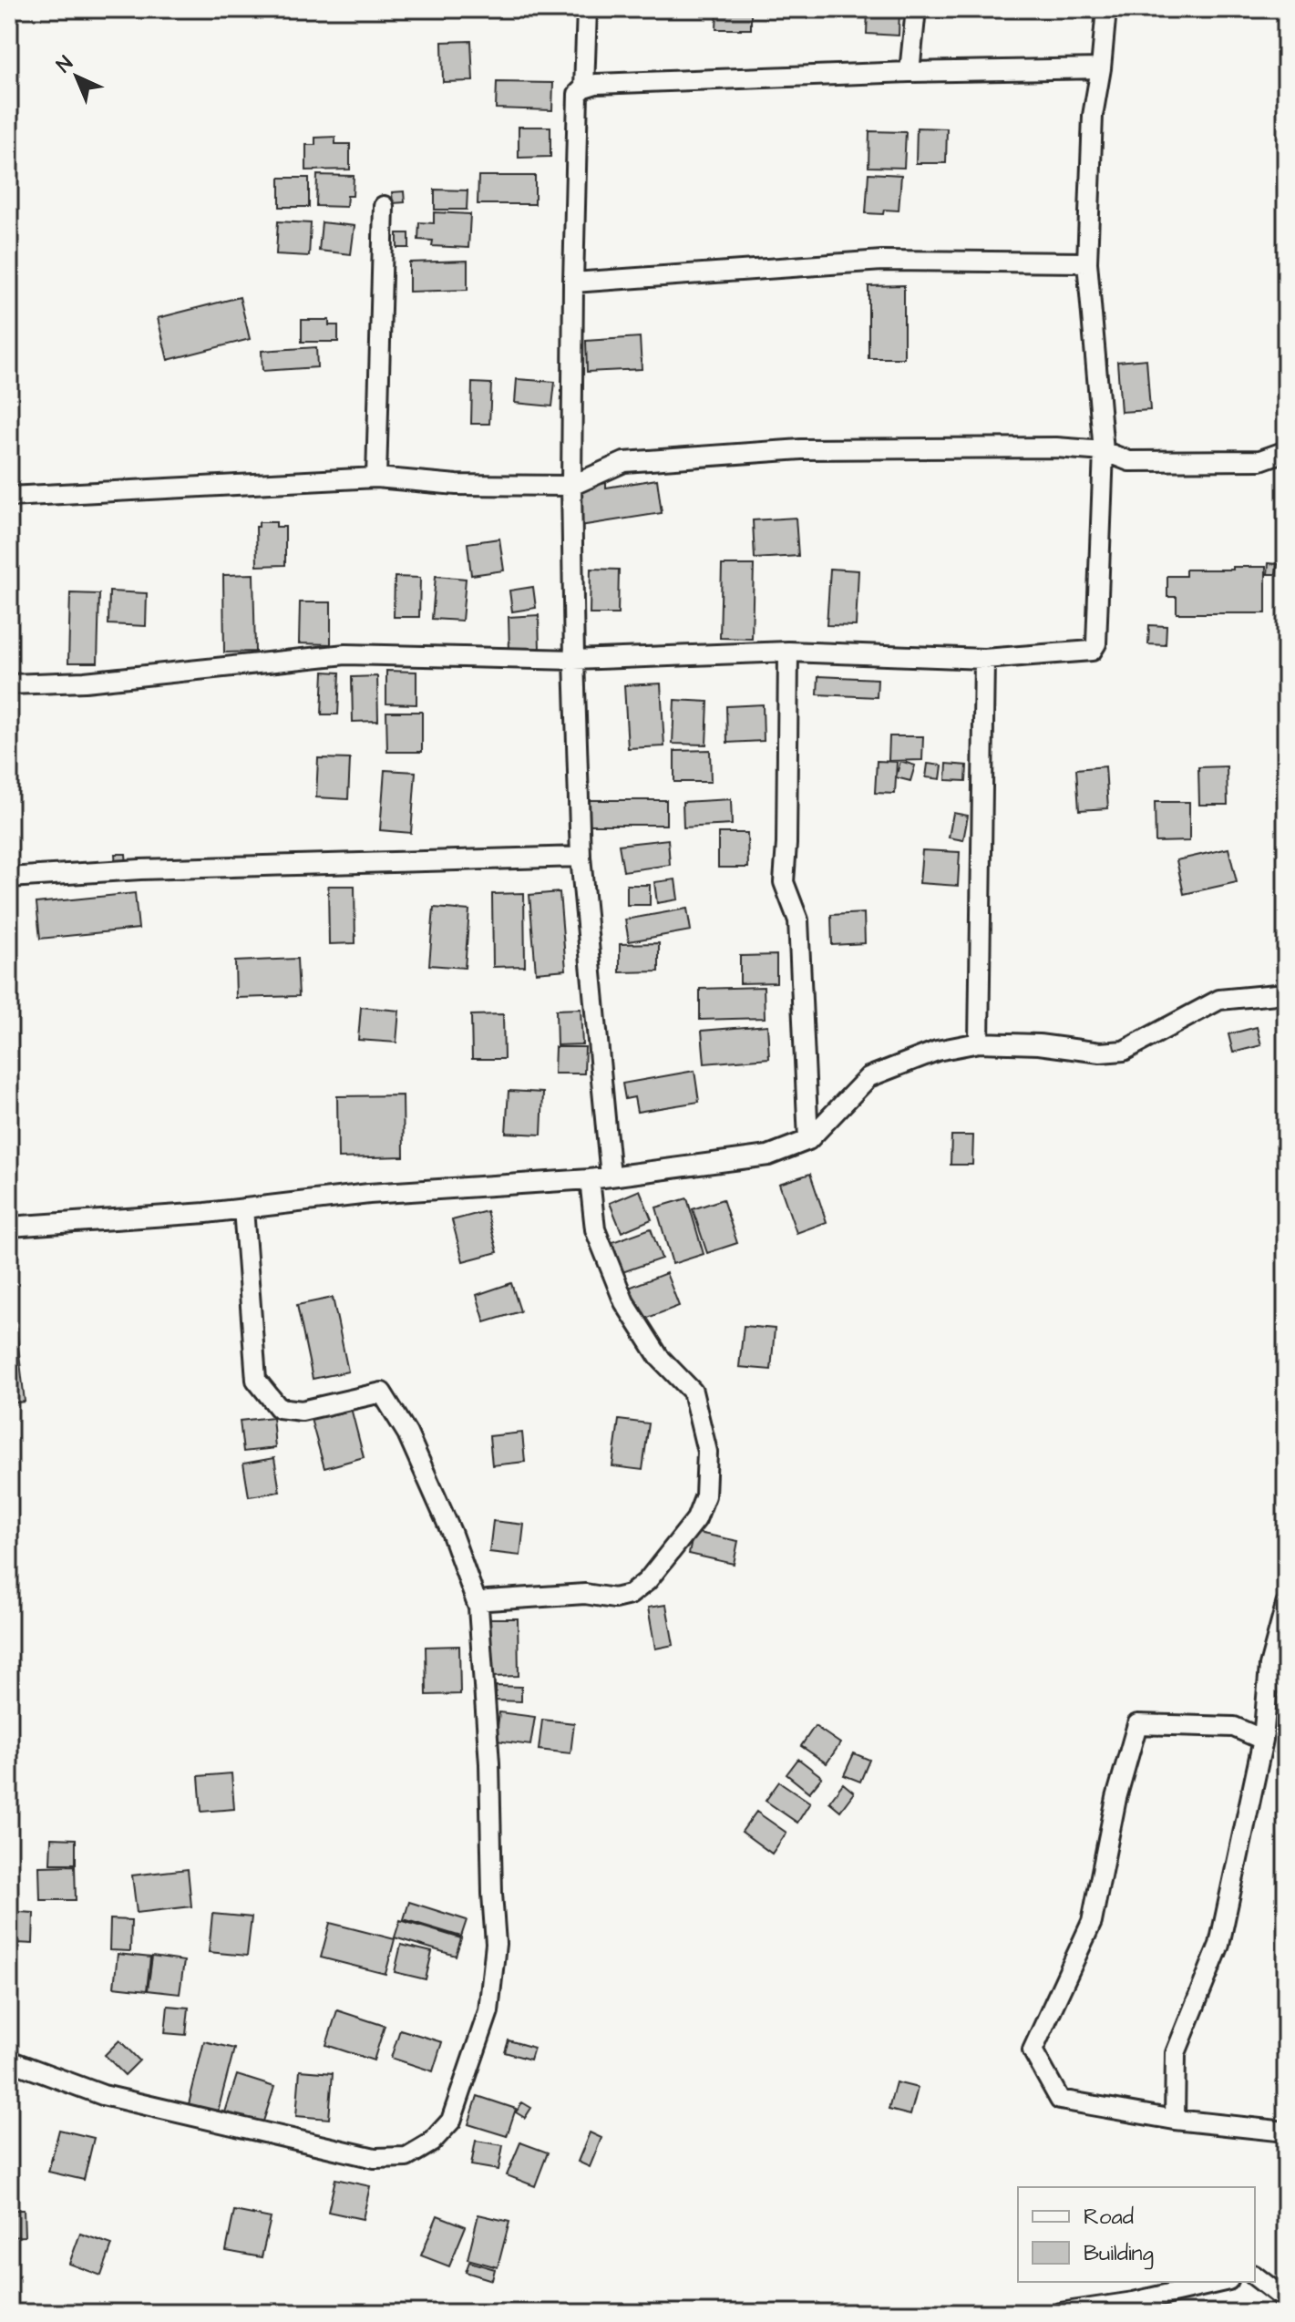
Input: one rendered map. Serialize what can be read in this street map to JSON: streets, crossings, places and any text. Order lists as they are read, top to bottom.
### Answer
{
  "legend": ["Road", "Building"],
  "north": "top left"
}
